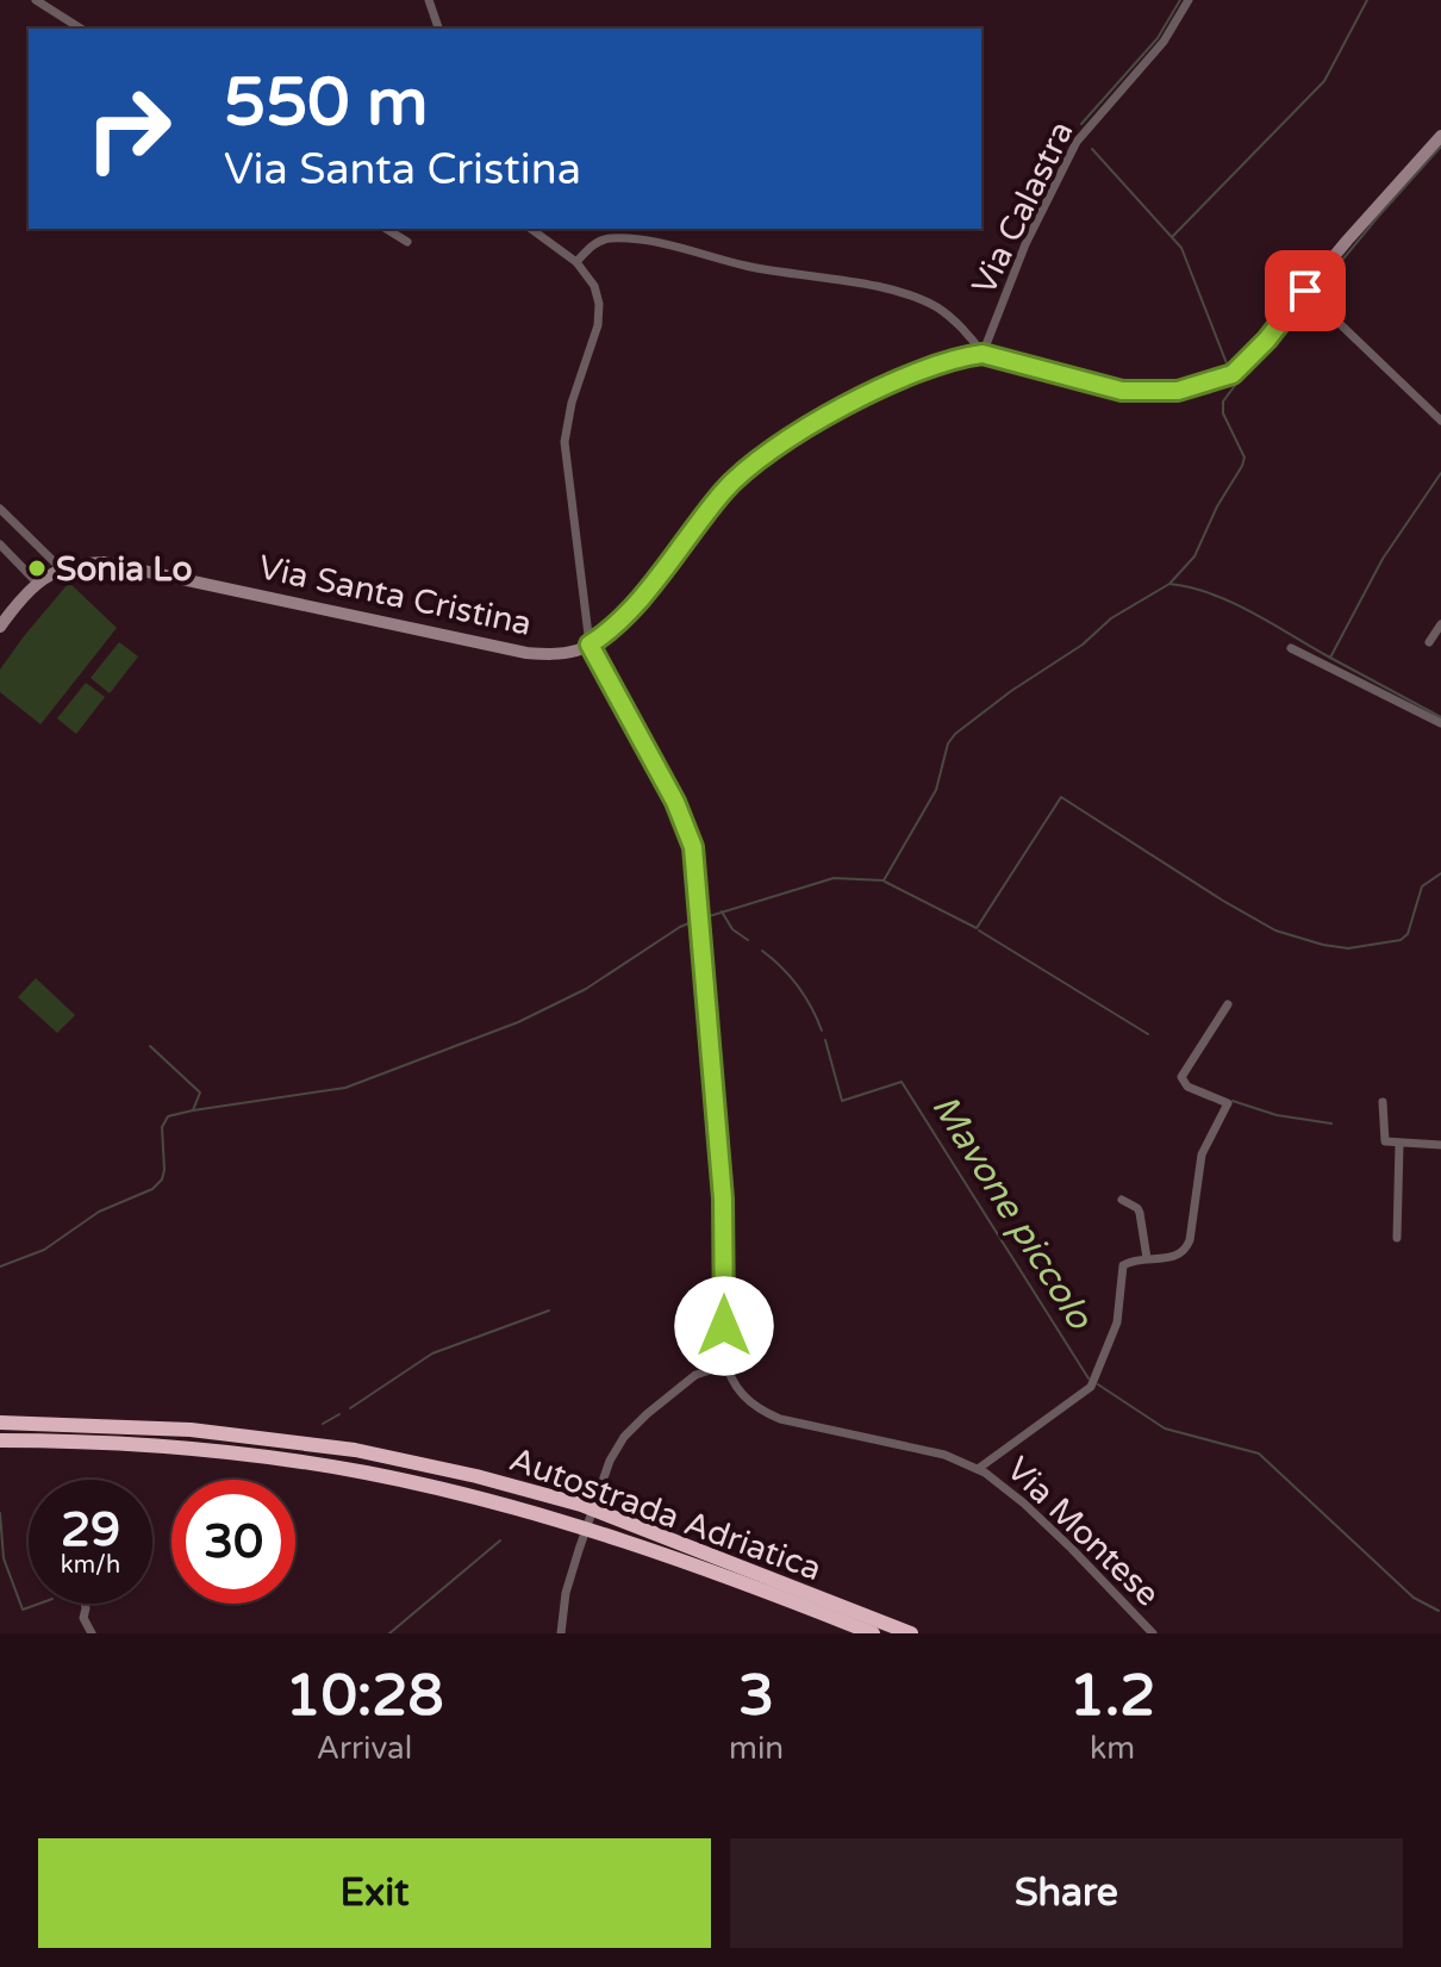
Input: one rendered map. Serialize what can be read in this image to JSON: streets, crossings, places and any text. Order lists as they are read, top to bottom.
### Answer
{
  "streets": {
    "highway": ["Autostrada Adriatica"],
    "street": ["Via Calastra", "Via Santa Cristina", "Via Montese"]
  },
  "crossings": [
    ["Via Calastra", "Via Santa Cristina"]
  ],
  "water": ["Mavone piccolo"],
  "places": ["Sonia Lo"],
  "page": {
    "turn": ["550 m", "Via Santa Cristina"],
    "speed": "29 km/h",
    "limit": "30",
    "eta": [
      "10:28",
      "Arrival",
      "3",
      "min",
      "1.2",
      "km"
    ],
    "buttons": ["Exit", "Share"]
  }
}
